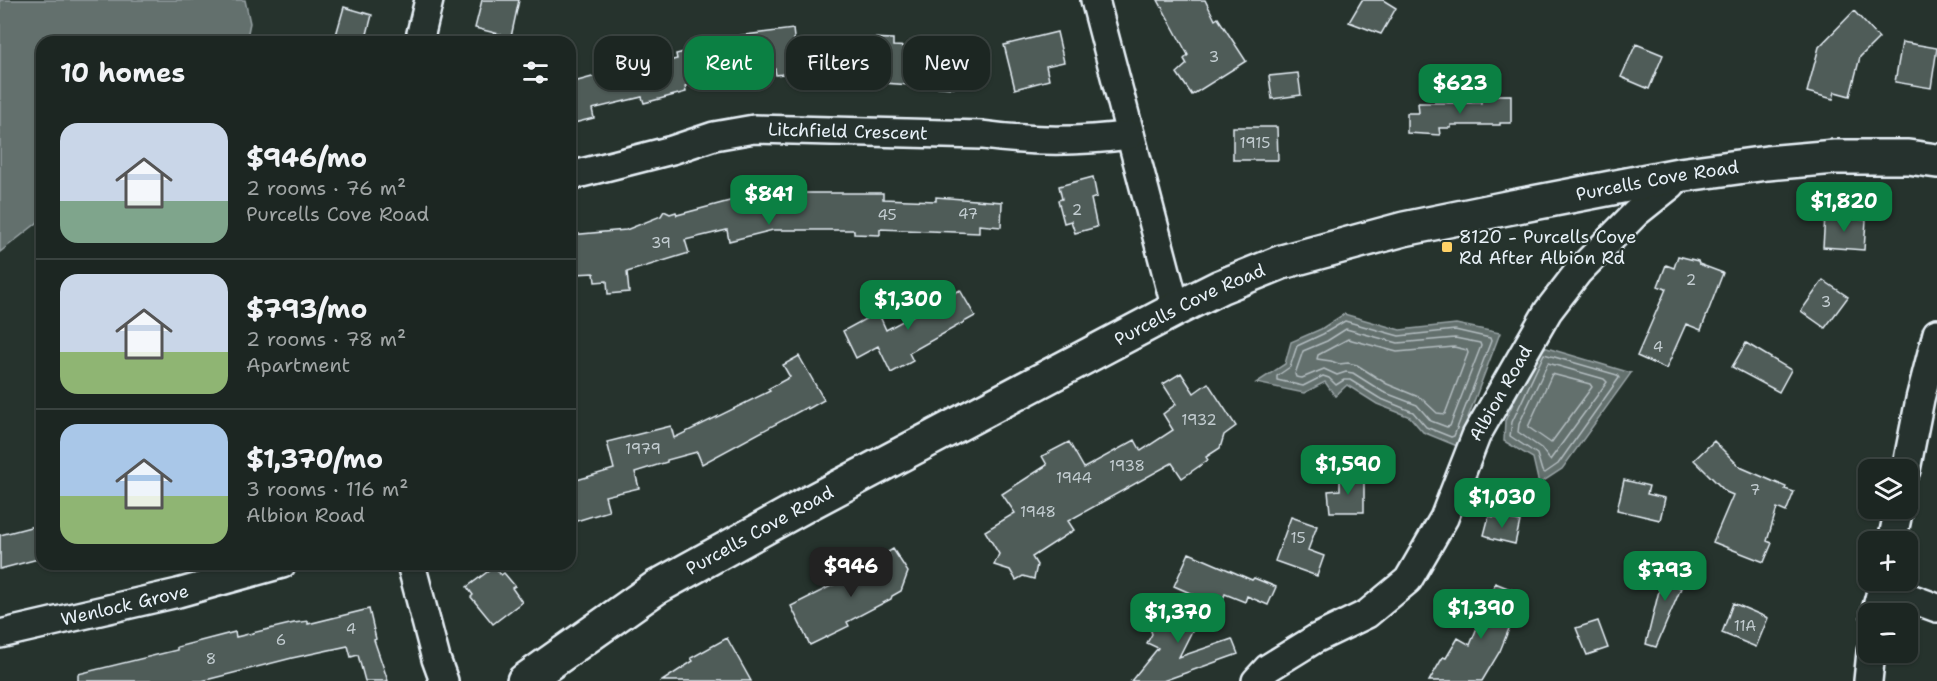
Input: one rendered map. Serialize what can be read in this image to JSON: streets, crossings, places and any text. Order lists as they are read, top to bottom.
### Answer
{
  "streets": {
    "main road": ["Purcells Cove Road"],
    "street": ["Litchfield Crescent", "Albion Road", "Wenlock Grove"]
  },
  "crossings": [
    ["Purcells Cove Road", "Albion Road"]
  ],
  "places": {
    "transit": ["8120 - Purcells Cove Rd After Albion Rd"]
  },
  "house_numbers": [
    "3",
    "1915",
    "2",
    "47",
    "45",
    "39",
    "2",
    "3",
    "4",
    "1932",
    "1979",
    "1938",
    "1944",
    "7",
    "1948",
    "15",
    "11A",
    "4",
    "6",
    "8"
  ],
  "page": {
    "chip": [
      "Buy",
      "Rent",
      "Filters",
      "New"
    ],
    "heading": "10 homes",
    "price": [
      "$623",
      "$841",
      "$1,820",
      "$1,300",
      "$1,590",
      "$1,030",
      "$946",
      "$793",
      "$1,390",
      "$1,370"
    ],
    "list": [
      {
        "name": "$946/mo",
        "note": "2 rooms · 76 m² · Purcells Cove Road"
      },
      {
        "name": "$793/mo",
        "note": "2 rooms · 78 m² · Apartment"
      },
      {
        "name": "$1,370/mo",
        "note": "3 rooms · 116 m² · Albion Road"
      }
    ],
    "map_buttons": ["+", "−"]
  }
}
